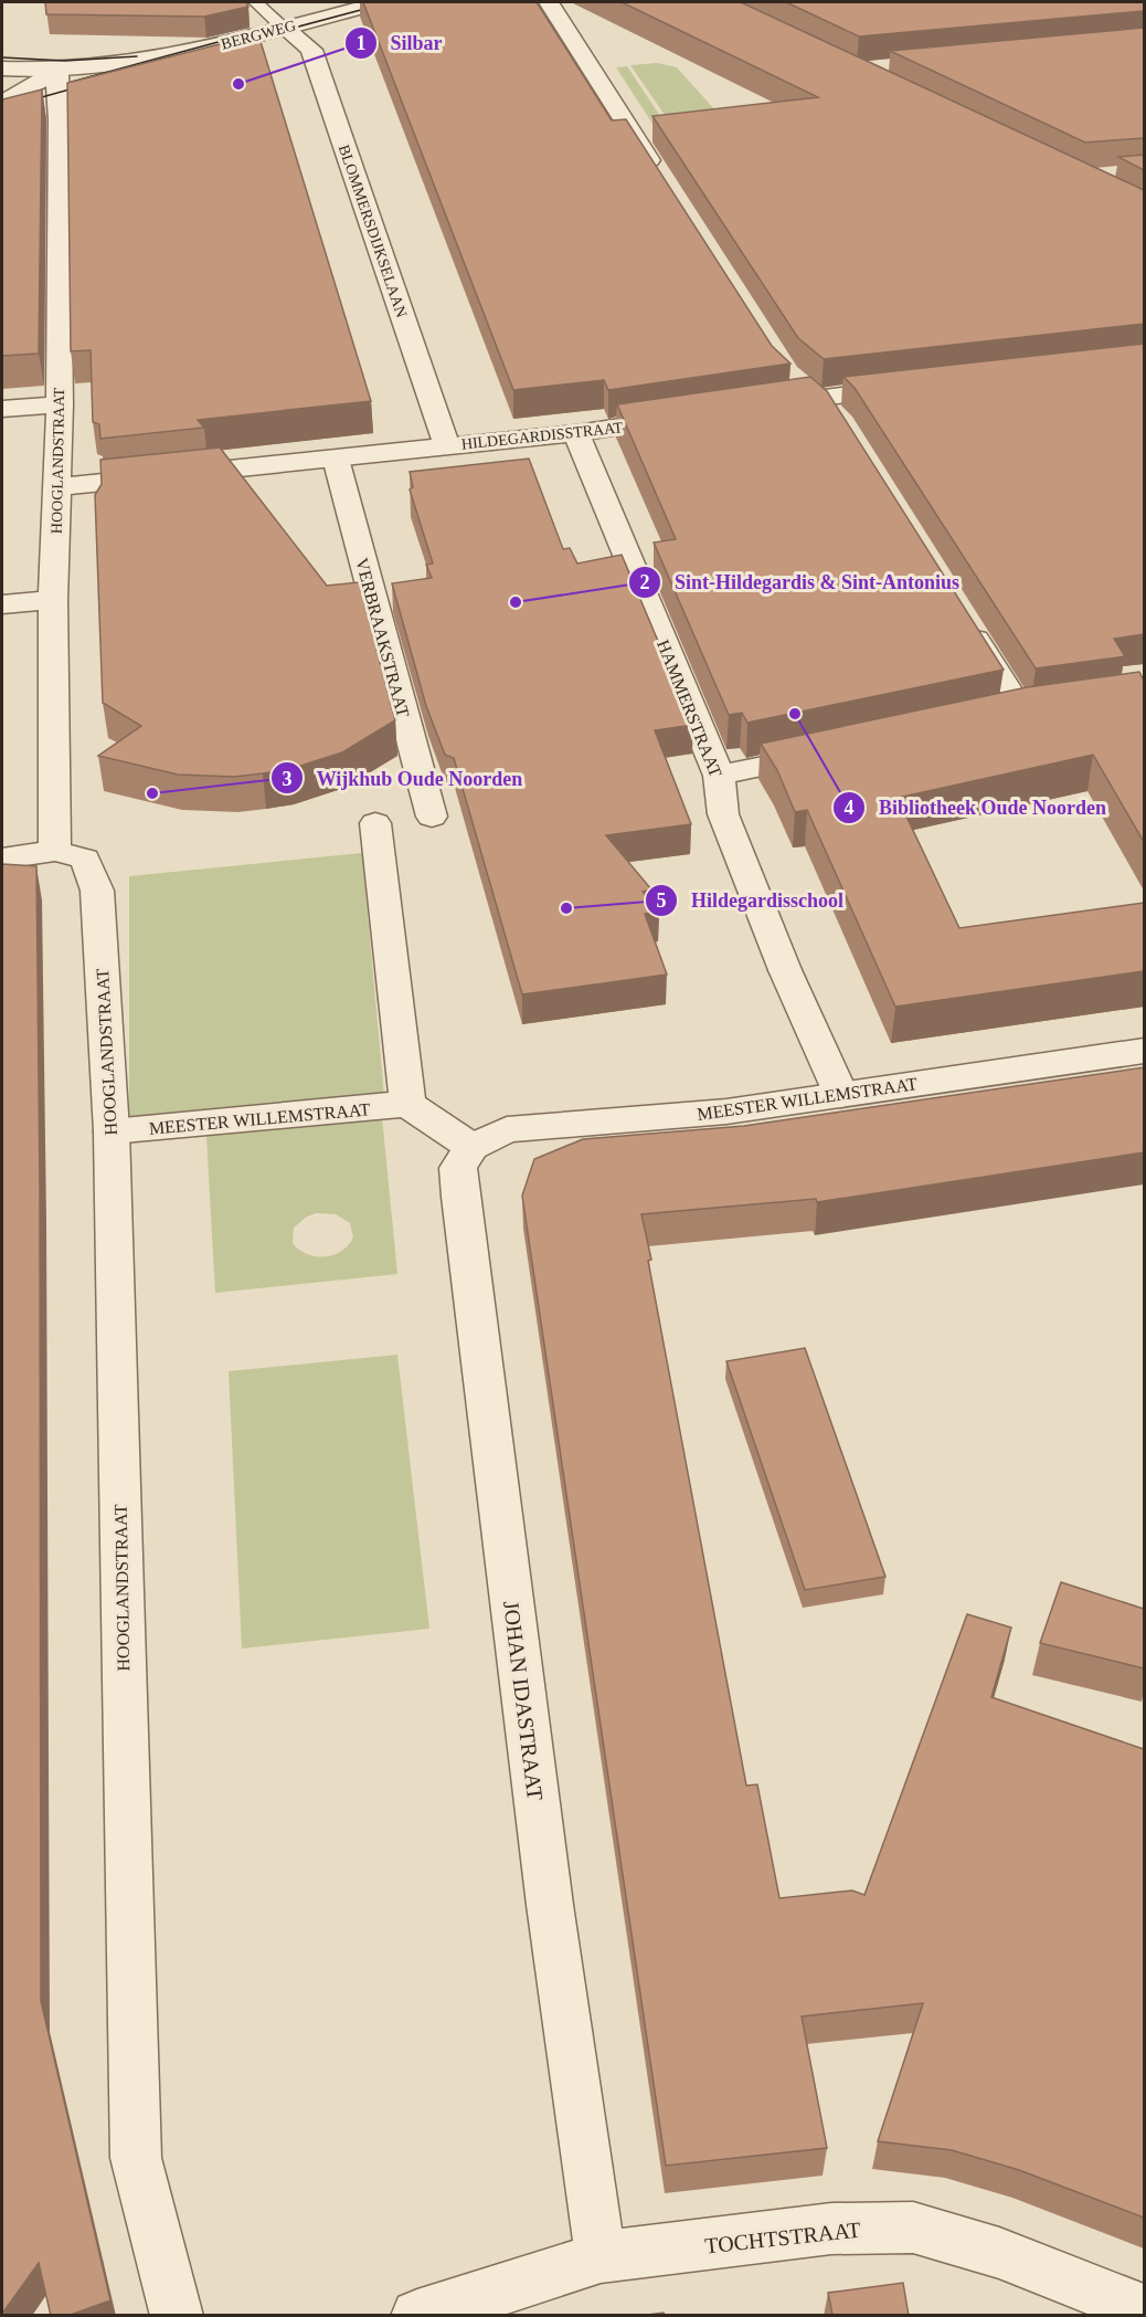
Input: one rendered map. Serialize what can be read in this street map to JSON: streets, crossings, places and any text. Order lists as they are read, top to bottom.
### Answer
{
  "streets": {
    "street": [
      "BERGWEG",
      "BLOMMERSDIJKSELAAN",
      "HILDEGARDISSTRAAT",
      "HOOGLANDSTRAAT",
      "VERBRAAKSTRAAT",
      "HAMMERSTRAAT",
      "MEESTER WILLEMSTRAAT",
      "JOHAN IDASTRAAT",
      "TOCHTSTRAAT"
    ]
  },
  "crossings": [
    ["BERGWEG", "BLOMMERSDIJKSELAAN"],
    ["BERGWEG", "HOOGLANDSTRAAT"],
    ["BLOMMERSDIJKSELAAN", "HILDEGARDISSTRAAT"],
    ["HILDEGARDISSTRAAT", "HOOGLANDSTRAAT"],
    ["HILDEGARDISSTRAAT", "VERBRAAKSTRAAT"],
    ["HILDEGARDISSTRAAT", "HAMMERSTRAAT"],
    ["HOOGLANDSTRAAT", "MEESTER WILLEMSTRAAT"],
    ["HAMMERSTRAAT", "MEESTER WILLEMSTRAAT"],
    ["MEESTER WILLEMSTRAAT", "JOHAN IDASTRAAT"],
    ["JOHAN IDASTRAAT", "TOCHTSTRAAT"]
  ],
  "places": [
    "Silbar",
    "Sint-Hildegardis & Sint-Antonius",
    "Bibliotheek Oude Noorden",
    "Wijkhub Oude Noorden",
    "Hildegardisschool"
  ]
}
